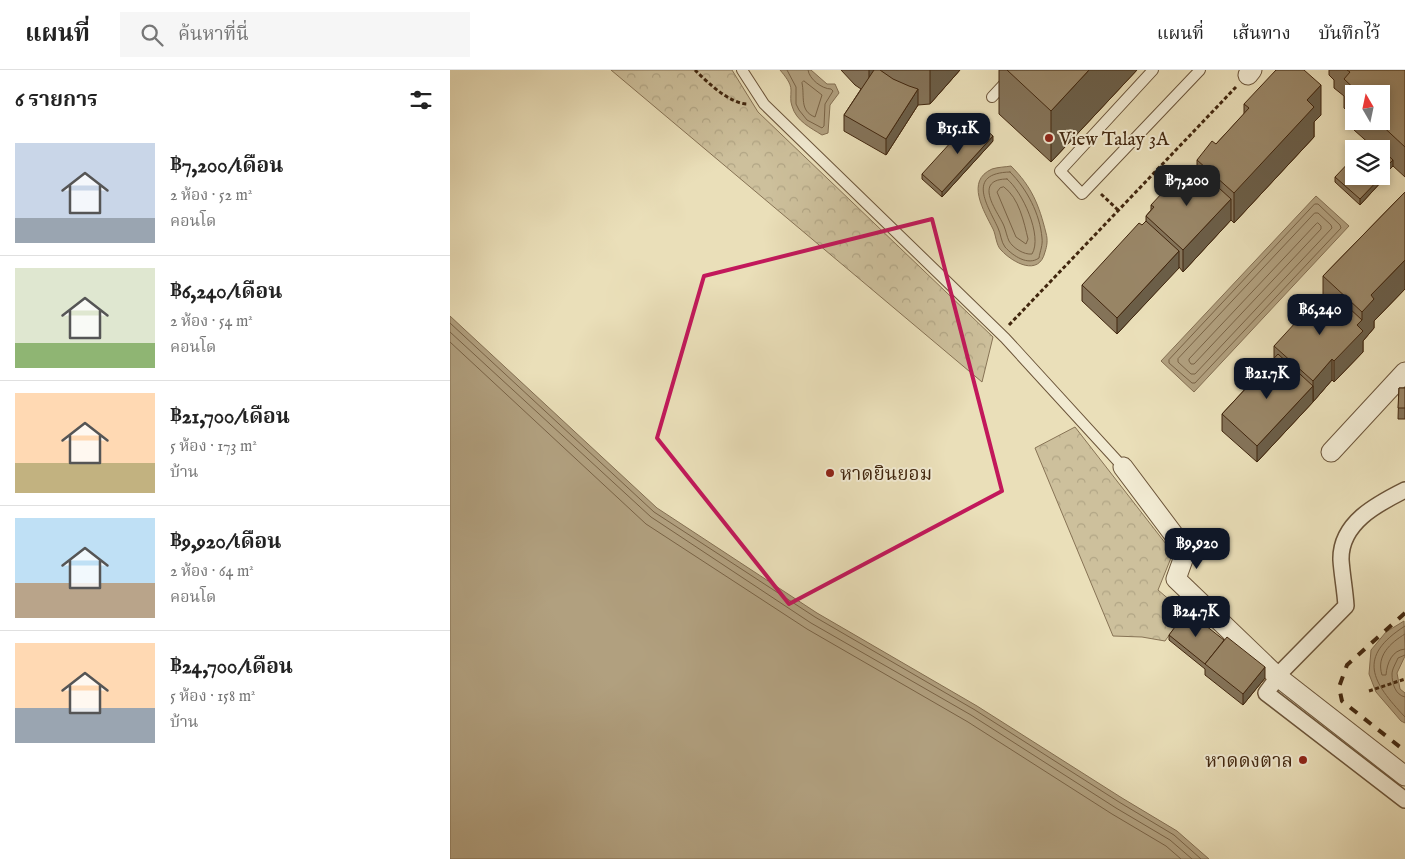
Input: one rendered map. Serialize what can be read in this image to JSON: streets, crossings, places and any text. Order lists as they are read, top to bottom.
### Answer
{
  "places": ["View Talay 3A", "หาดยินยอม", "หาดดงตาล"],
  "north": "top",
  "page": {
    "header": "แผนที่",
    "search": "ค้นหาที่นี่",
    "nav": ["แผนที่", "เส้นทาง", "บันทึกไว้"],
    "heading": "6 รายการ",
    "price": [
      "฿15.1K",
      "฿7,200",
      "฿6,240",
      "฿21.7K",
      "฿9,920",
      "฿24.7K"
    ],
    "list": [
      {
        "name": "฿7,200/เดือน",
        "note": "2 ห้อง · 52 m² · คอนโด"
      },
      {
        "name": "฿6,240/เดือน",
        "note": "2 ห้อง · 54 m² · คอนโด"
      },
      {
        "name": "฿21,700/เดือน",
        "note": "5 ห้อง · 173 m² · บ้าน"
      },
      {
        "name": "฿9,920/เดือน",
        "note": "2 ห้อง · 64 m² · คอนโด"
      },
      {
        "name": "฿24,700/เดือน",
        "note": "5 ห้อง · 158 m² · บ้าน"
      }
    ]
  }
}
